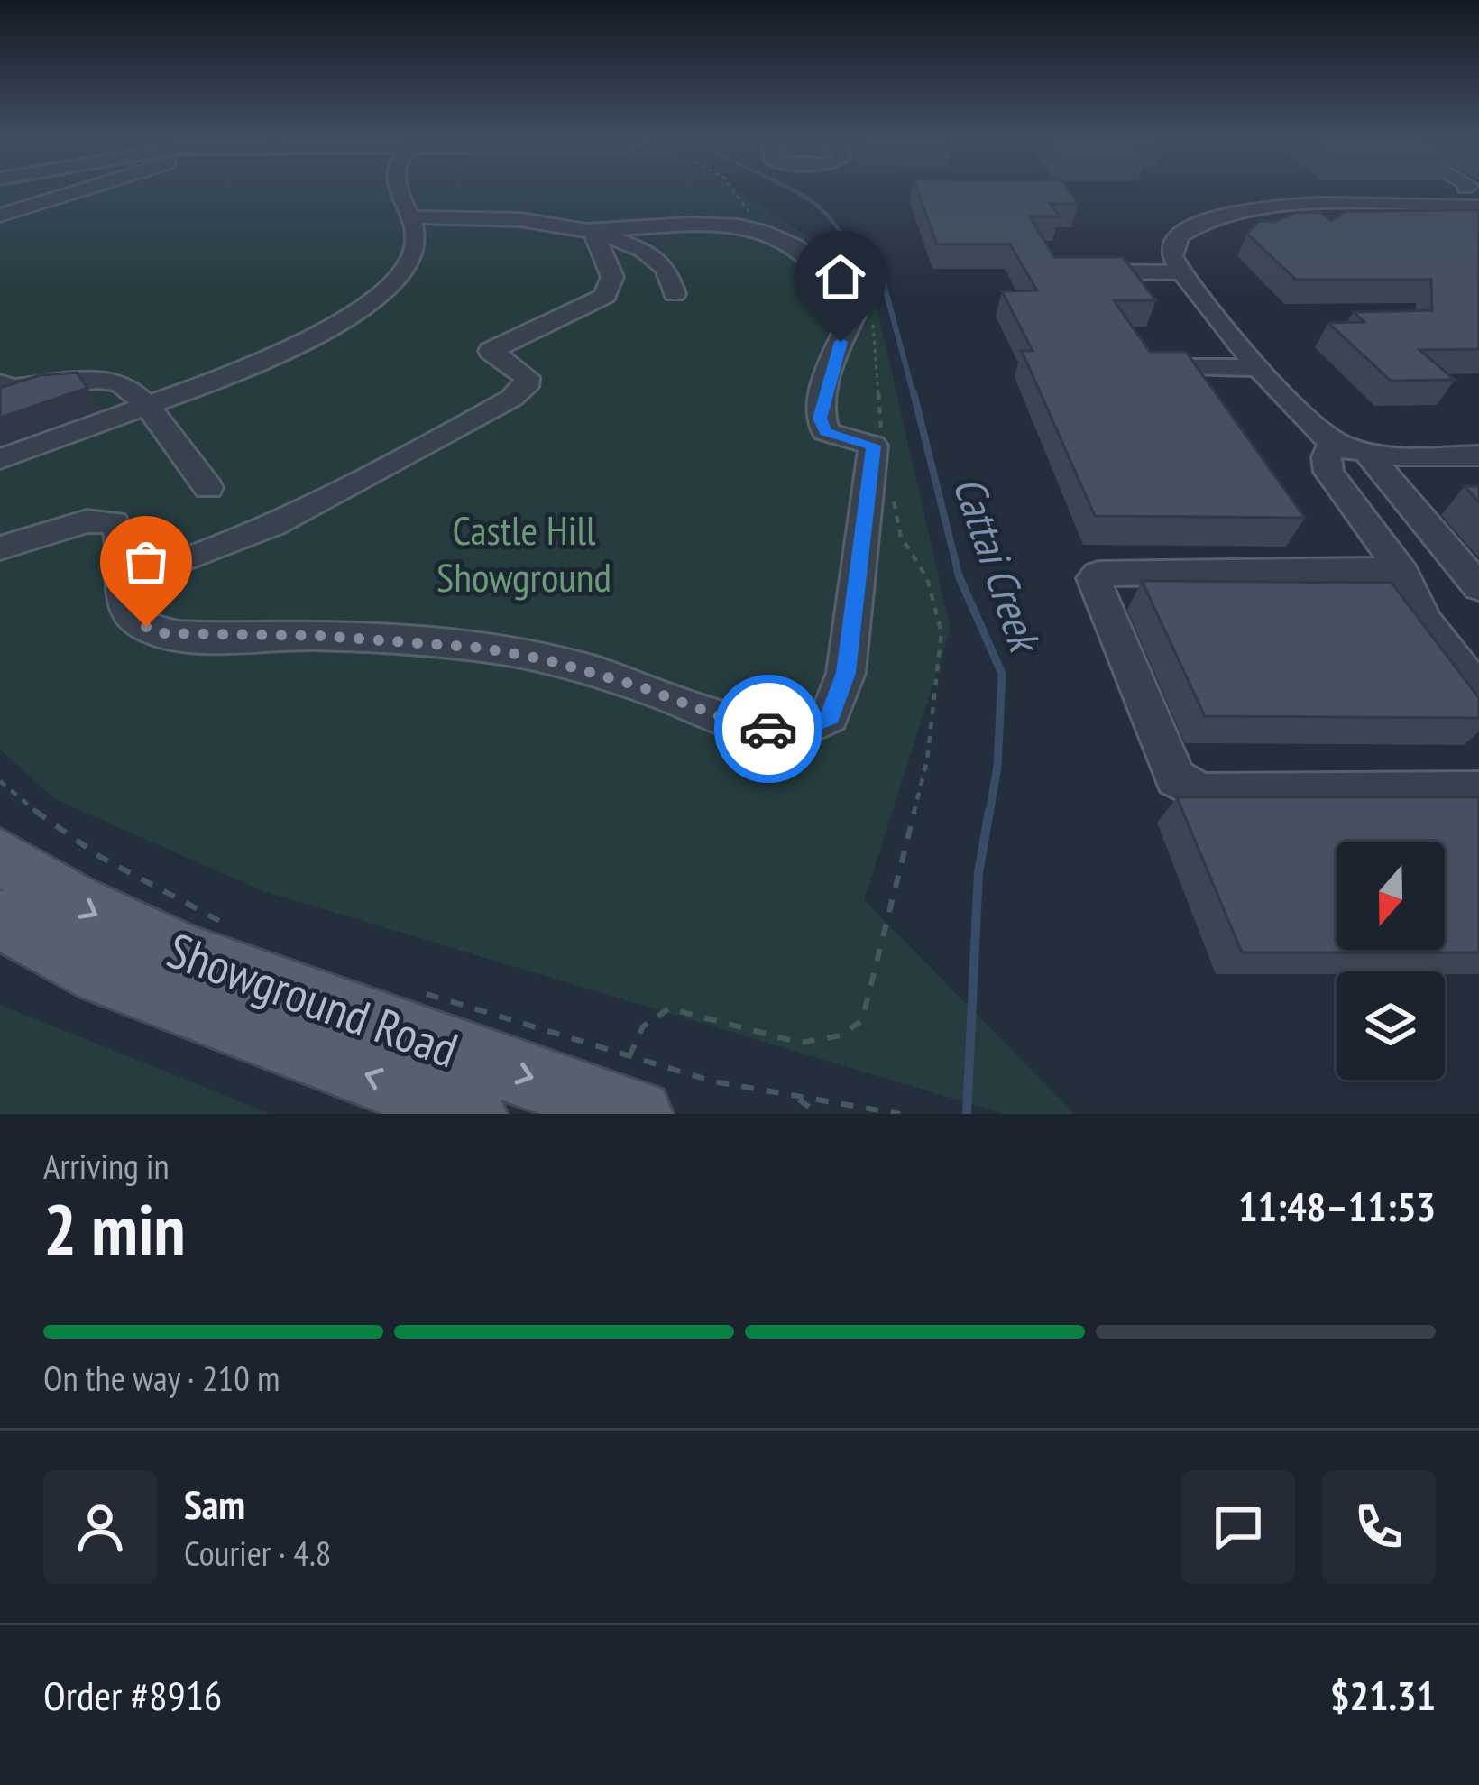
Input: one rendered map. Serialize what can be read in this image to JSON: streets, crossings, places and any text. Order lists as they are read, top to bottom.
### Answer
{
  "streets": {
    "main road": ["Showground Road"]
  },
  "water": ["Cattai Creek"],
  "parks": ["Castle Hill Showground"],
  "north": "bottom",
  "page": {
    "heading": ["2 min", "Arriving in", "11:48–11:53"],
    "panel": [
      "Sam",
      "Courier · 4.8",
      "Order #8916",
      "$21.31"
    ],
    "bar": "On the way · 210 m"
  }
}
